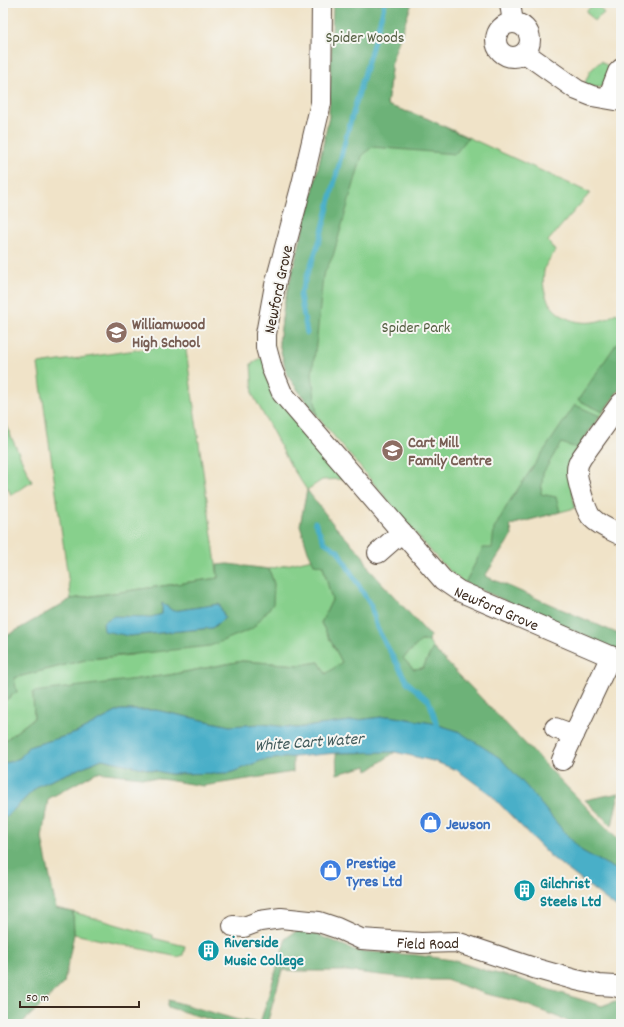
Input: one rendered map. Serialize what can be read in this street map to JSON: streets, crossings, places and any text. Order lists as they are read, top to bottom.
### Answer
{
  "streets": {
    "street": ["Newford Grove", "Field Road"]
  },
  "water": ["White Cart Water"],
  "parks": ["Spider Woods", "Spider Park"],
  "places": {
    "school or university": ["Williamwood High School", "Cart Mill Family Centre"],
    "shop": ["Jewson", "Prestige Tyres Ltd"],
    "building": ["Gilchrist Steels Ltd", "Riverside Music College"]
  },
  "scale_bar": "50 m"
}
